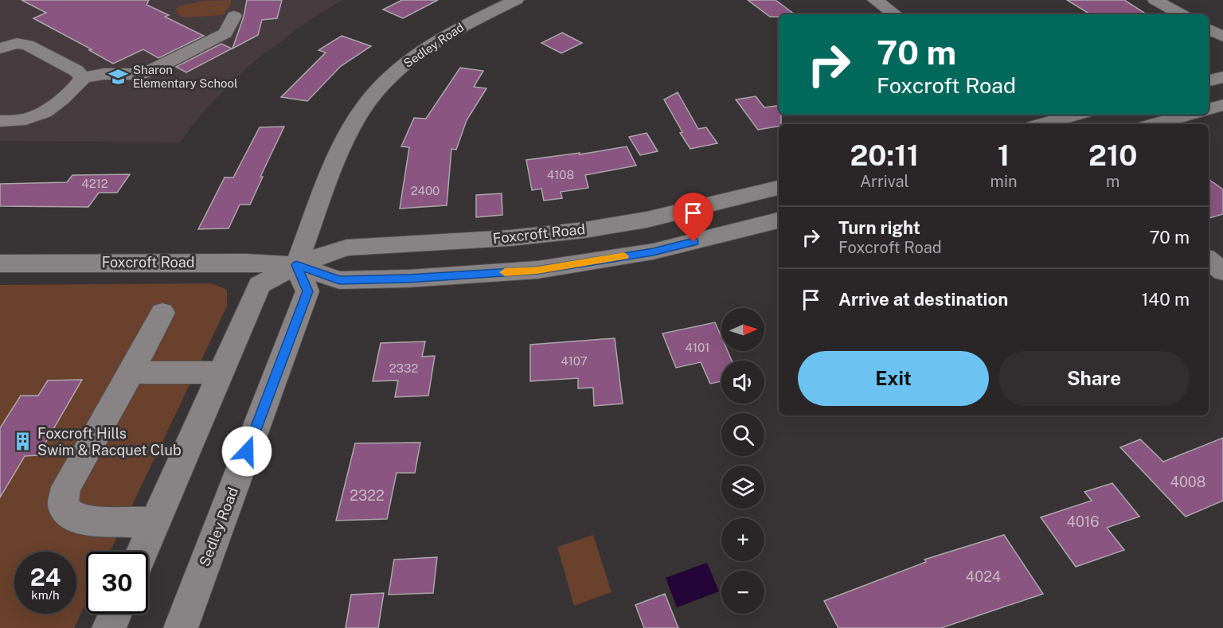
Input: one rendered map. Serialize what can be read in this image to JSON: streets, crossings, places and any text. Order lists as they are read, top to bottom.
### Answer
{
  "streets": {
    "street": ["Sedley Road", "Foxcroft Road"]
  },
  "crossings": [
    ["Sedley Road", "Foxcroft Road"]
  ],
  "places": {
    "school or university": ["Sharon Elementary School"],
    "building": ["Foxcroft Hills Swim & Racquet Club"]
  },
  "house_numbers": [
    "4108",
    "4212",
    "2400",
    "4101",
    "4107",
    "2332",
    "4008",
    "2322",
    "4016",
    "4024"
  ],
  "north": "right",
  "page": {
    "turn": ["70 m", "Foxcroft Road"],
    "eta": [
      "20:11",
      "Arrival",
      "1",
      "min",
      "210",
      "m"
    ],
    "list": [
      {
        "name": "Turn right",
        "note": "Foxcroft Road",
        "value": "70 m"
      },
      {
        "name": "Arrive at destination",
        "value": "140 m"
      }
    ],
    "map_buttons": ["+", "−"],
    "buttons": ["Exit", "Share"],
    "speed": "24 km/h",
    "limit": "30"
  }
}
